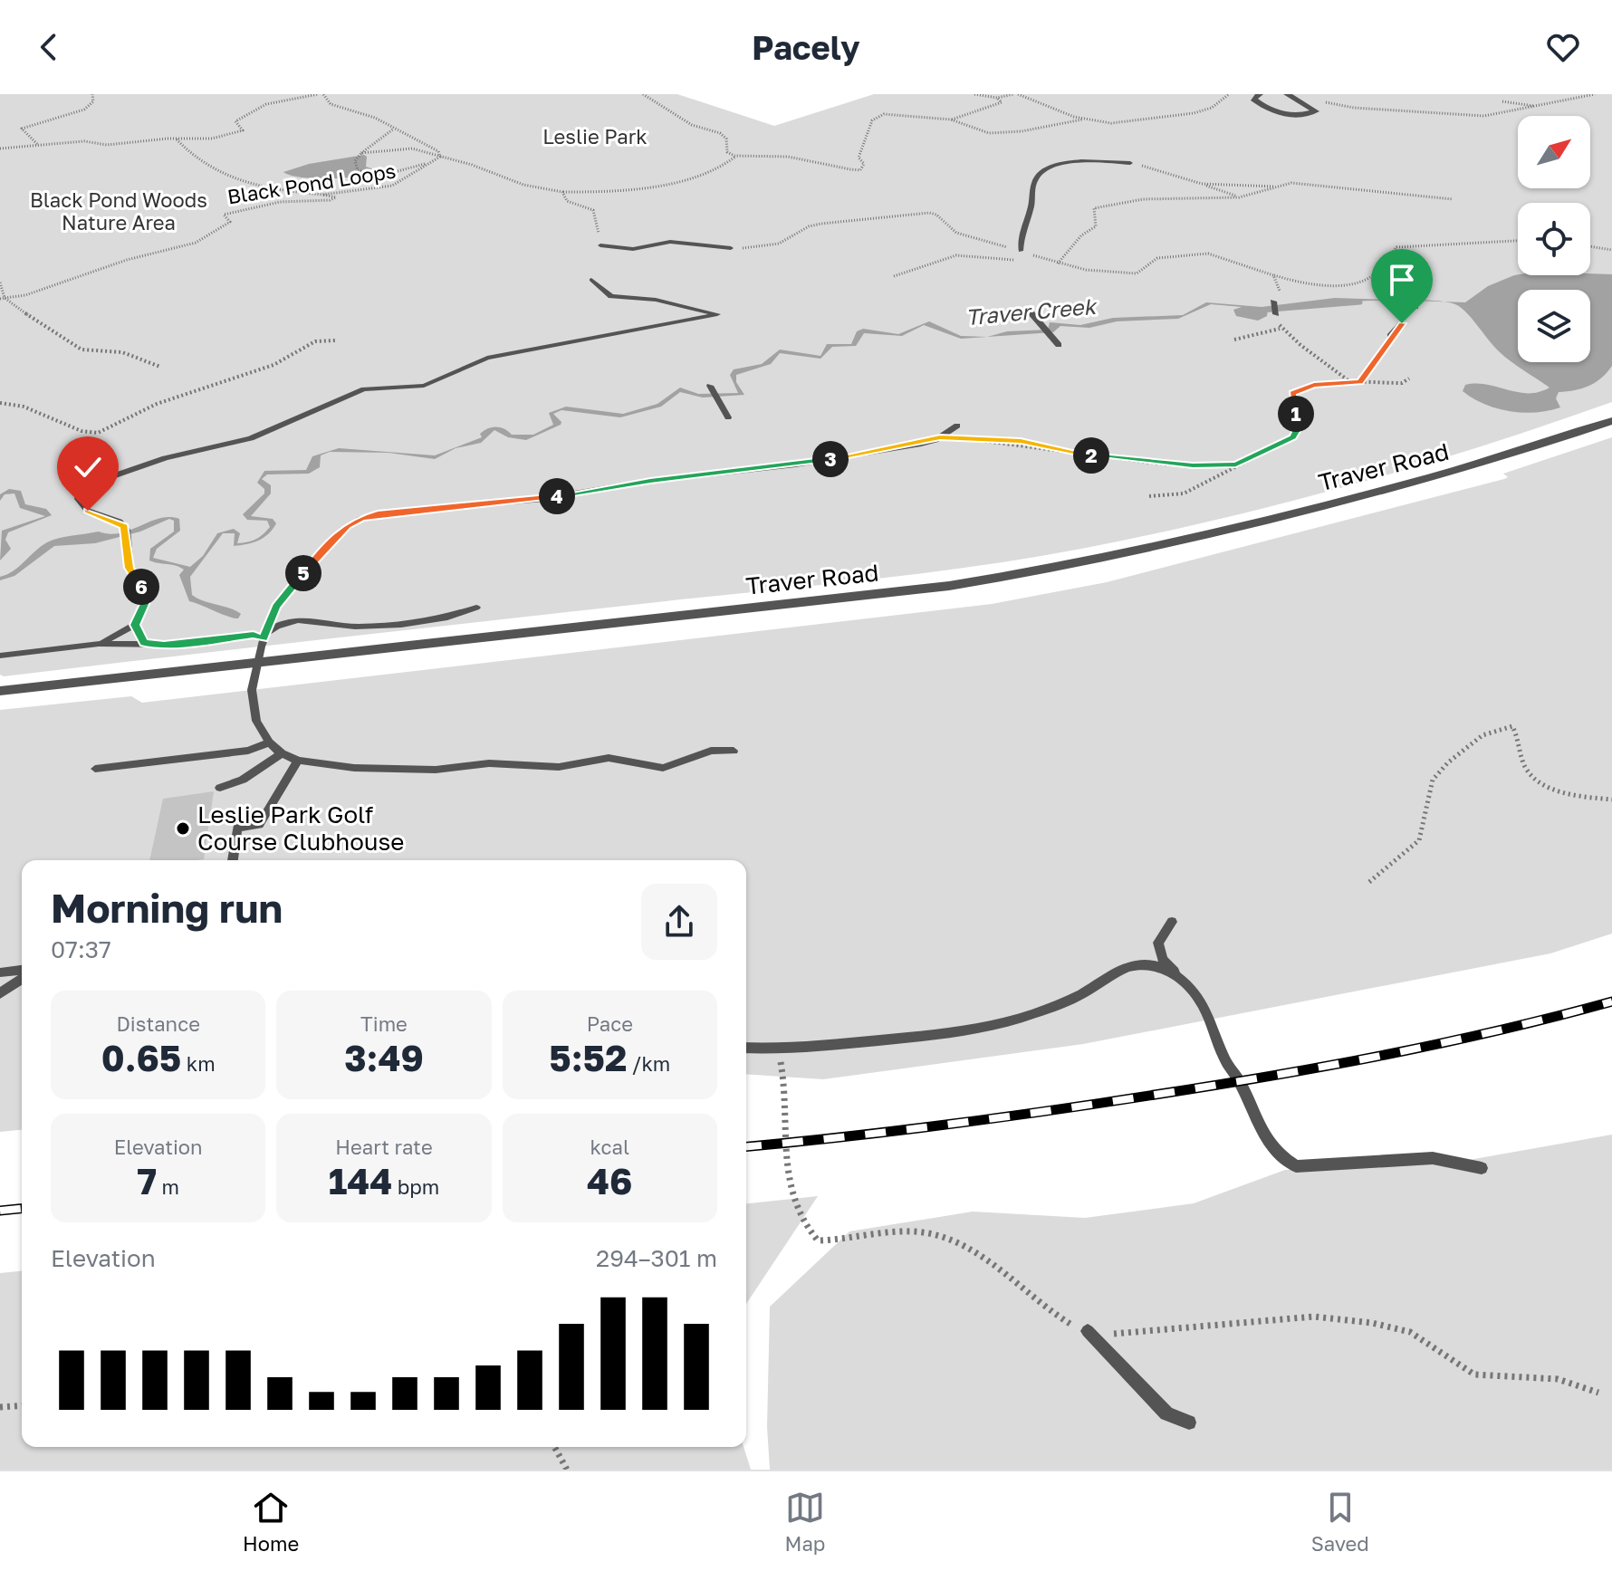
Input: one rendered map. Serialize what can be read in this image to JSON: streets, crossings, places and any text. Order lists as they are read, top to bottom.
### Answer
{
  "streets": {
    "street": ["Traver Road"],
    "path": ["Black Pond Loops"]
  },
  "water": ["Traver Creek"],
  "parks": ["Leslie Park", "Black Pond Woods Nature Area"],
  "places": ["Leslie Park Golf Course Clubhouse"],
  "north": "top right",
  "page": {
    "header": "Pacely",
    "pins": [
      "1",
      "2",
      "3",
      "4",
      "5",
      "6"
    ],
    "heading": ["Morning run", "07:37"],
    "stats": [
      ["Distance", "0.65 km"],
      ["Time", "3:49"],
      ["Pace", "5:52 /km"],
      ["Elevation", "7 m"],
      ["Heart rate", "144 bpm"],
      ["kcal", "46"]
    ],
    "chart": ["Elevation", "294–301 m"],
    "tabs": ["Home", "Map", "Saved"]
  }
}
